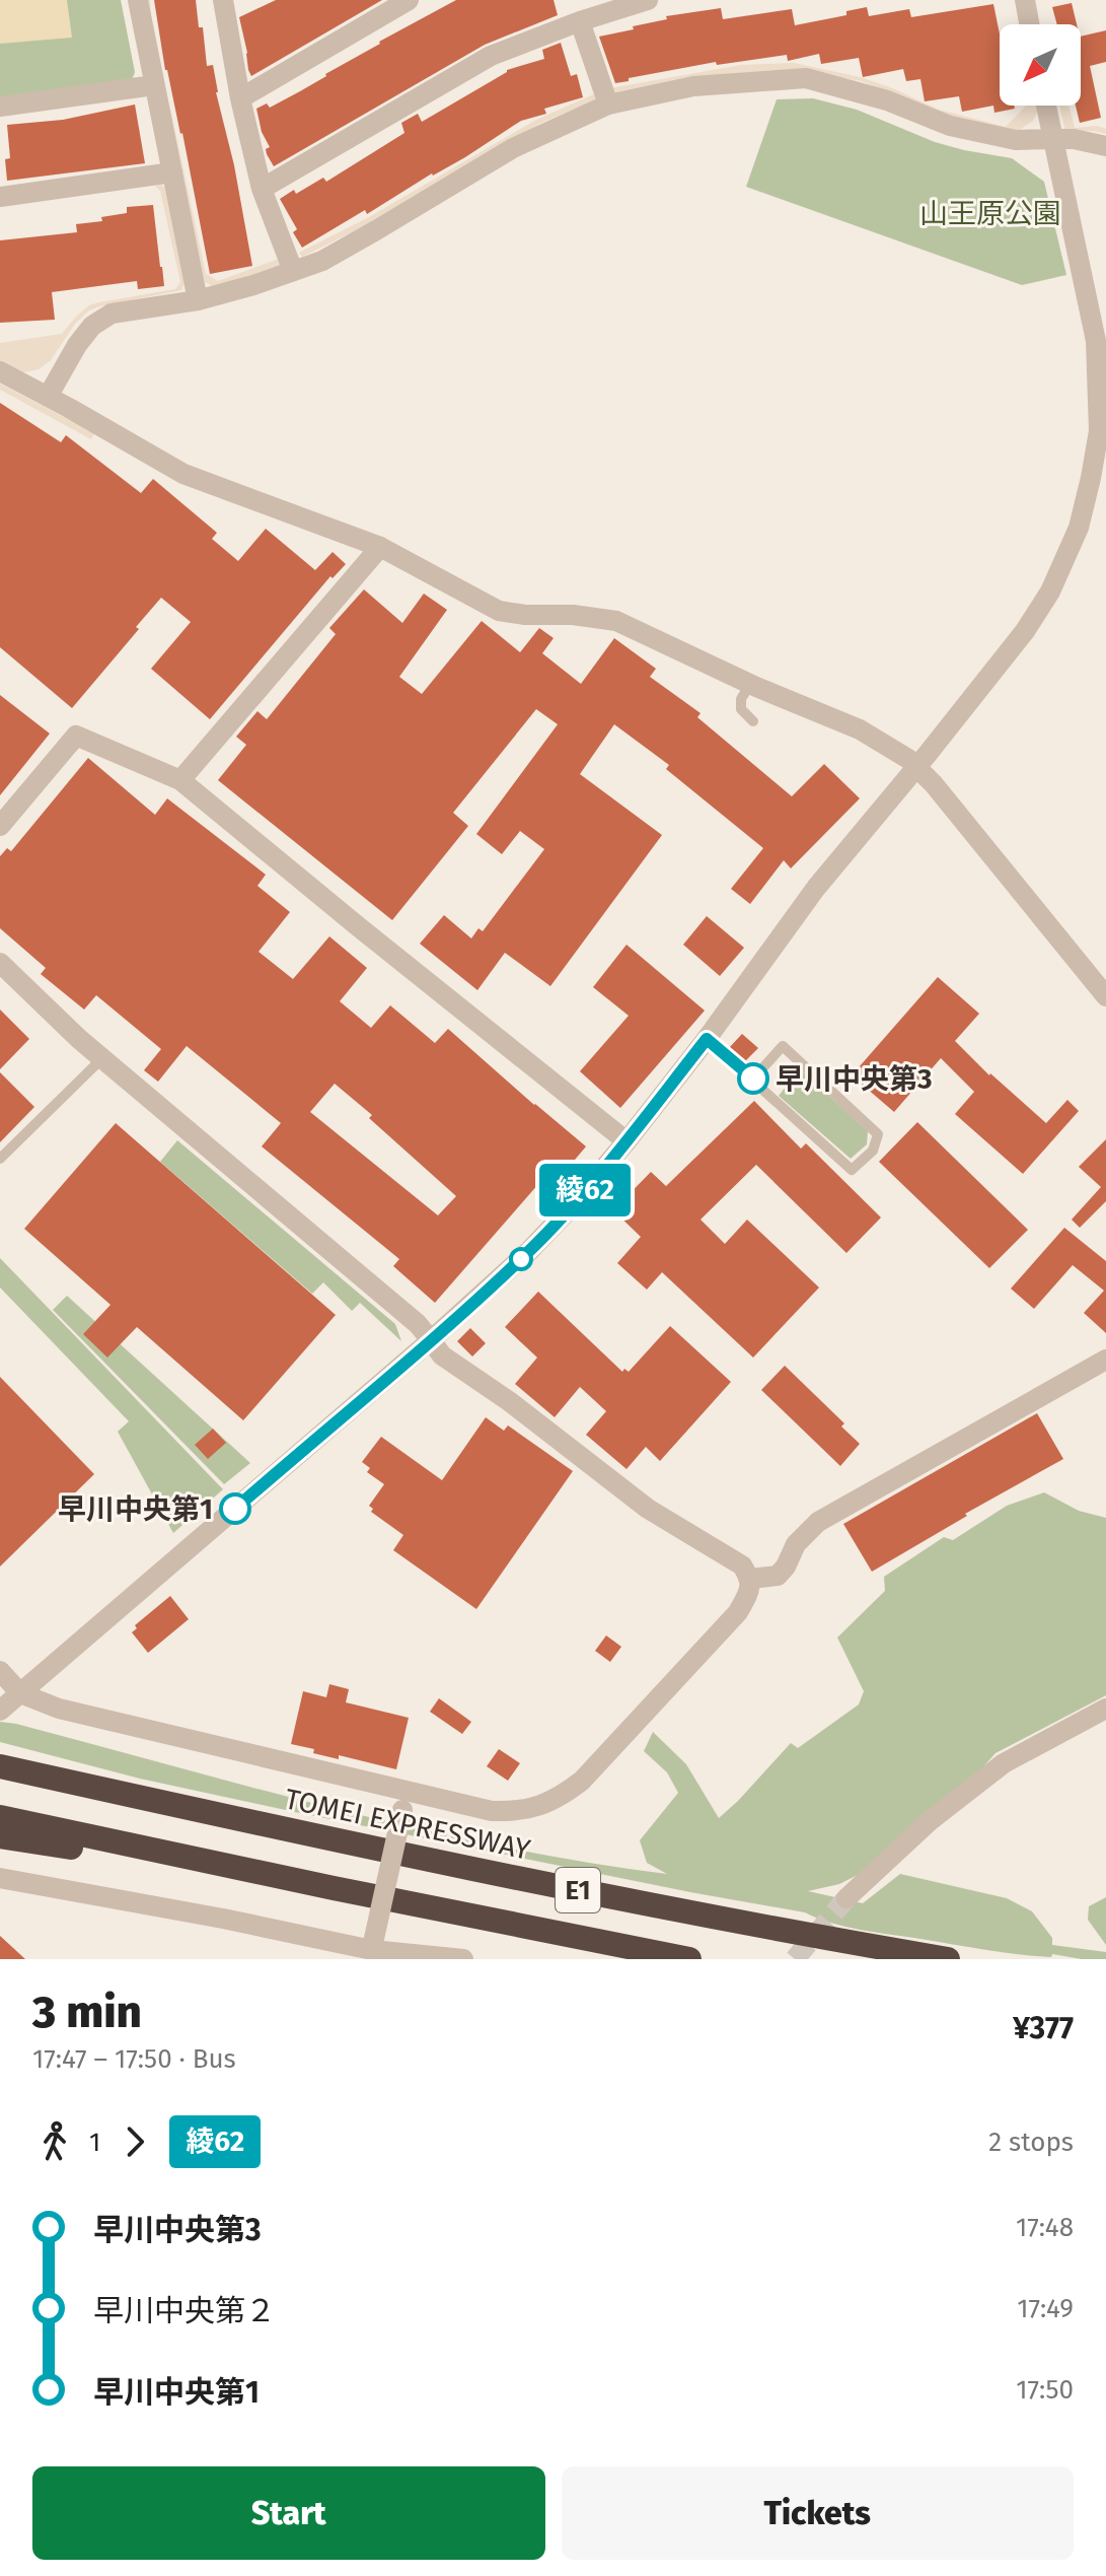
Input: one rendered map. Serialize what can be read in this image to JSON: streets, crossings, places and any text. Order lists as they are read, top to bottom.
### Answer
{
  "streets": {
    "highway": ["TOMEI EXPRESSWAY", "E1"]
  },
  "parks": ["山王原公園"],
  "places": ["早川中央第3", "早川中央第1"],
  "lines": ["bus line 綾62"],
  "north": "bottom left",
  "page": {
    "on_map": "綾62",
    "heading": ["3 min", "17:47 – 17:50 · Bus", "¥377"],
    "legs": ["1", "綾62", "2 stops"],
    "list": [
      {
        "name": "早川中央第3",
        "value": "17:48"
      },
      {
        "name": "早川中央第２",
        "value": "17:49"
      },
      {
        "name": "早川中央第1",
        "value": "17:50"
      }
    ],
    "buttons": ["Start", "Tickets"]
  }
}
